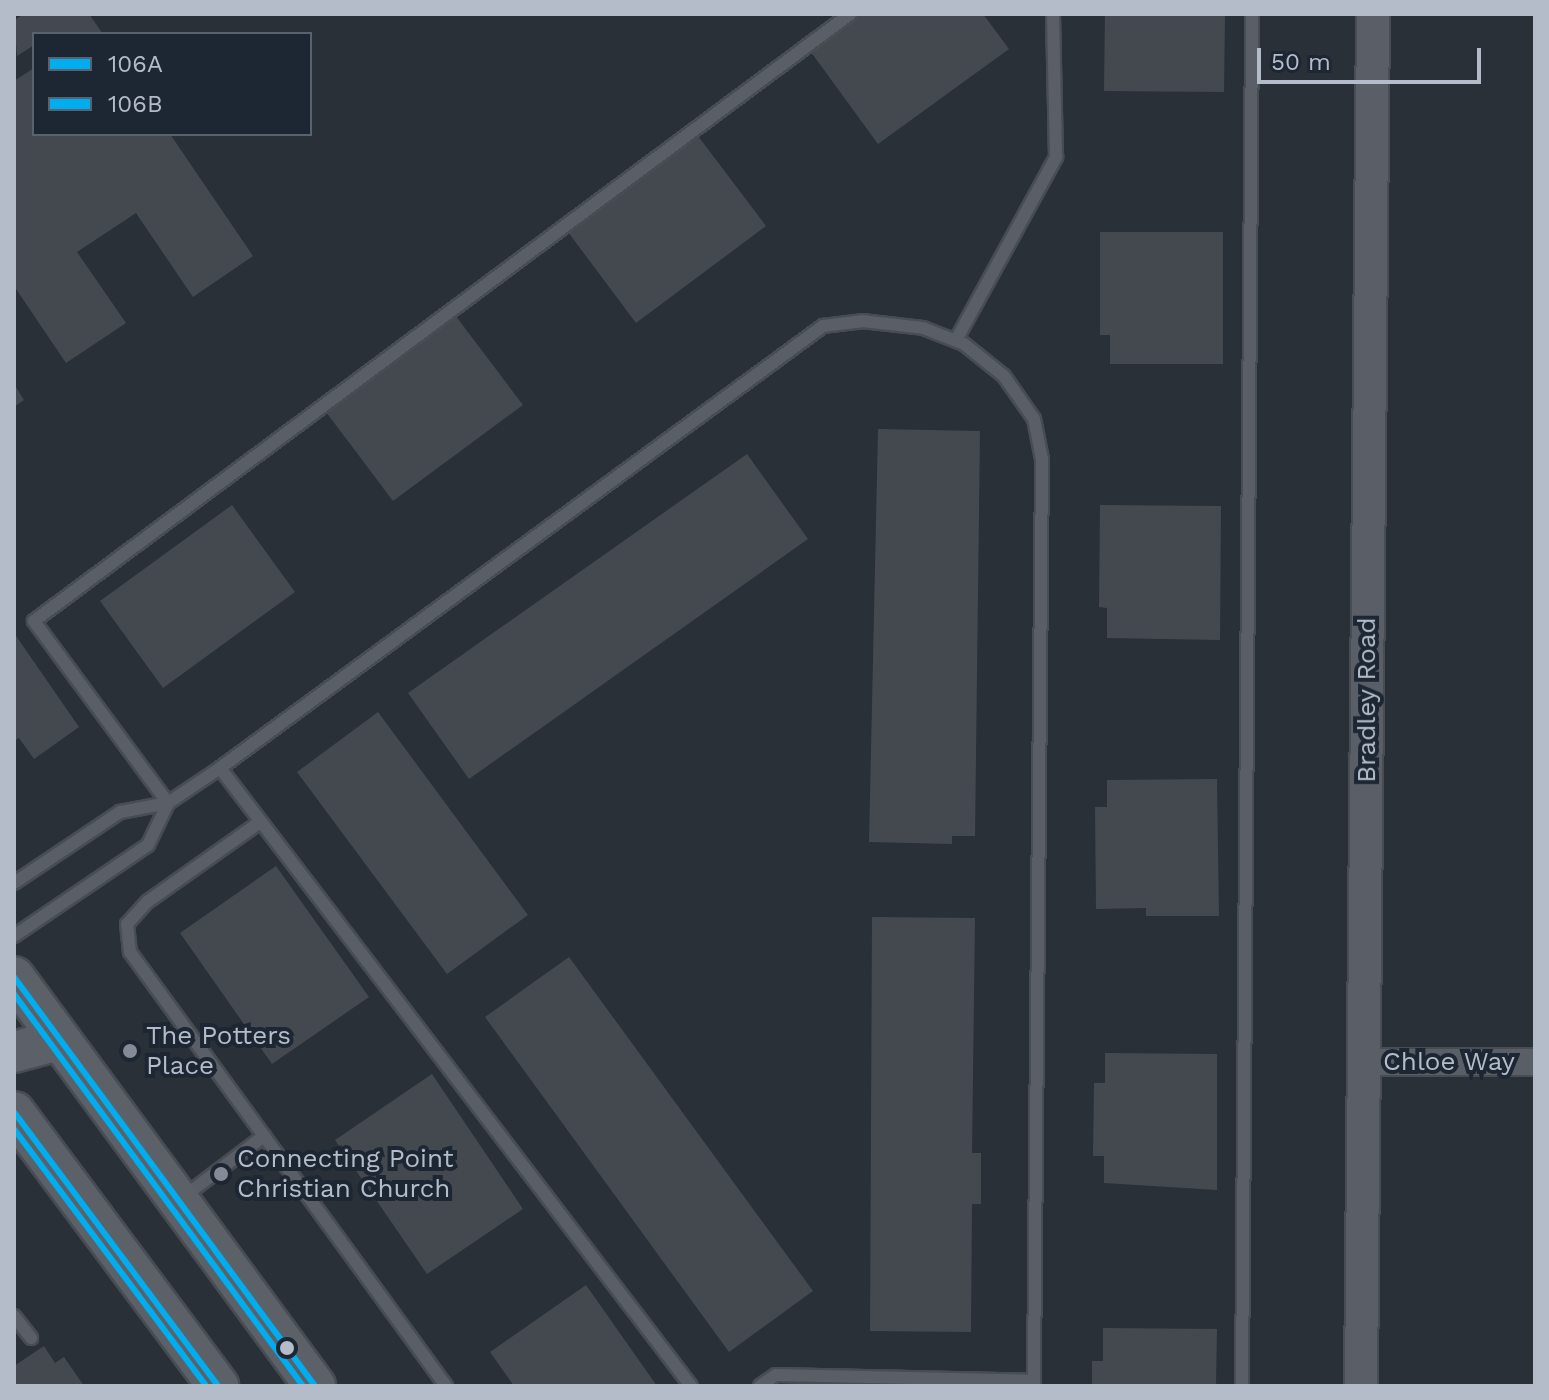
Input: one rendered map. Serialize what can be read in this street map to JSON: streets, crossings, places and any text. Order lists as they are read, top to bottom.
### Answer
{
  "streets": {
    "street": ["Bradley Road", "Chloe Way"]
  },
  "crossings": [
    ["Bradley Road", "Chloe Way"]
  ],
  "places": ["The Potters Place", "Connecting Point Christian Church"],
  "lines": ["transit line 106A", "transit line 106B"],
  "legend": ["106A", "106B"],
  "scale_bar": "50 m"
}
